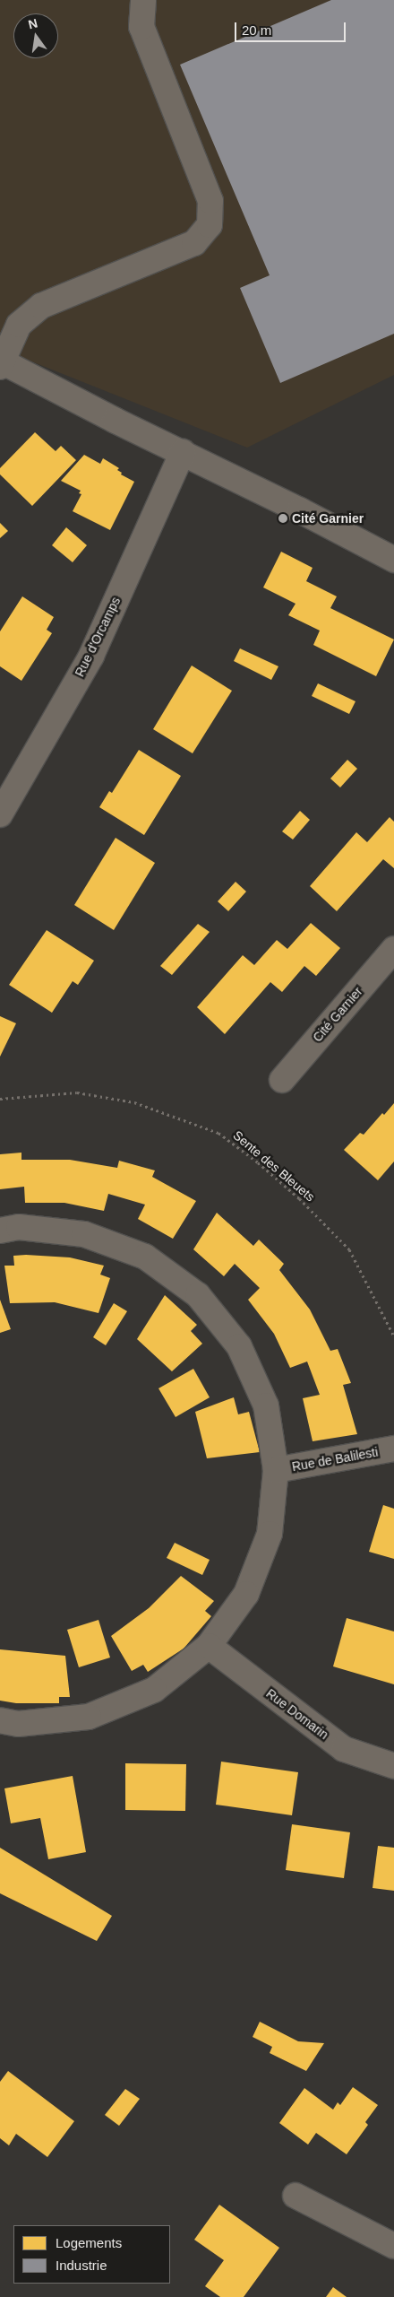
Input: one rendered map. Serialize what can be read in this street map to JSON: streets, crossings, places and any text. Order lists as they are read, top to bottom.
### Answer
{
  "streets": {
    "street": [
      "Rue d'Orcamps",
      "Cité Garnier",
      "Rue de Balilesti",
      "Rue Domarin"
    ],
    "path": ["Sente des Bleuets"]
  },
  "places": ["Cité Garnier"],
  "legend": ["Logements", "Industrie"],
  "scale_bar": "20 m",
  "north": "top"
}
